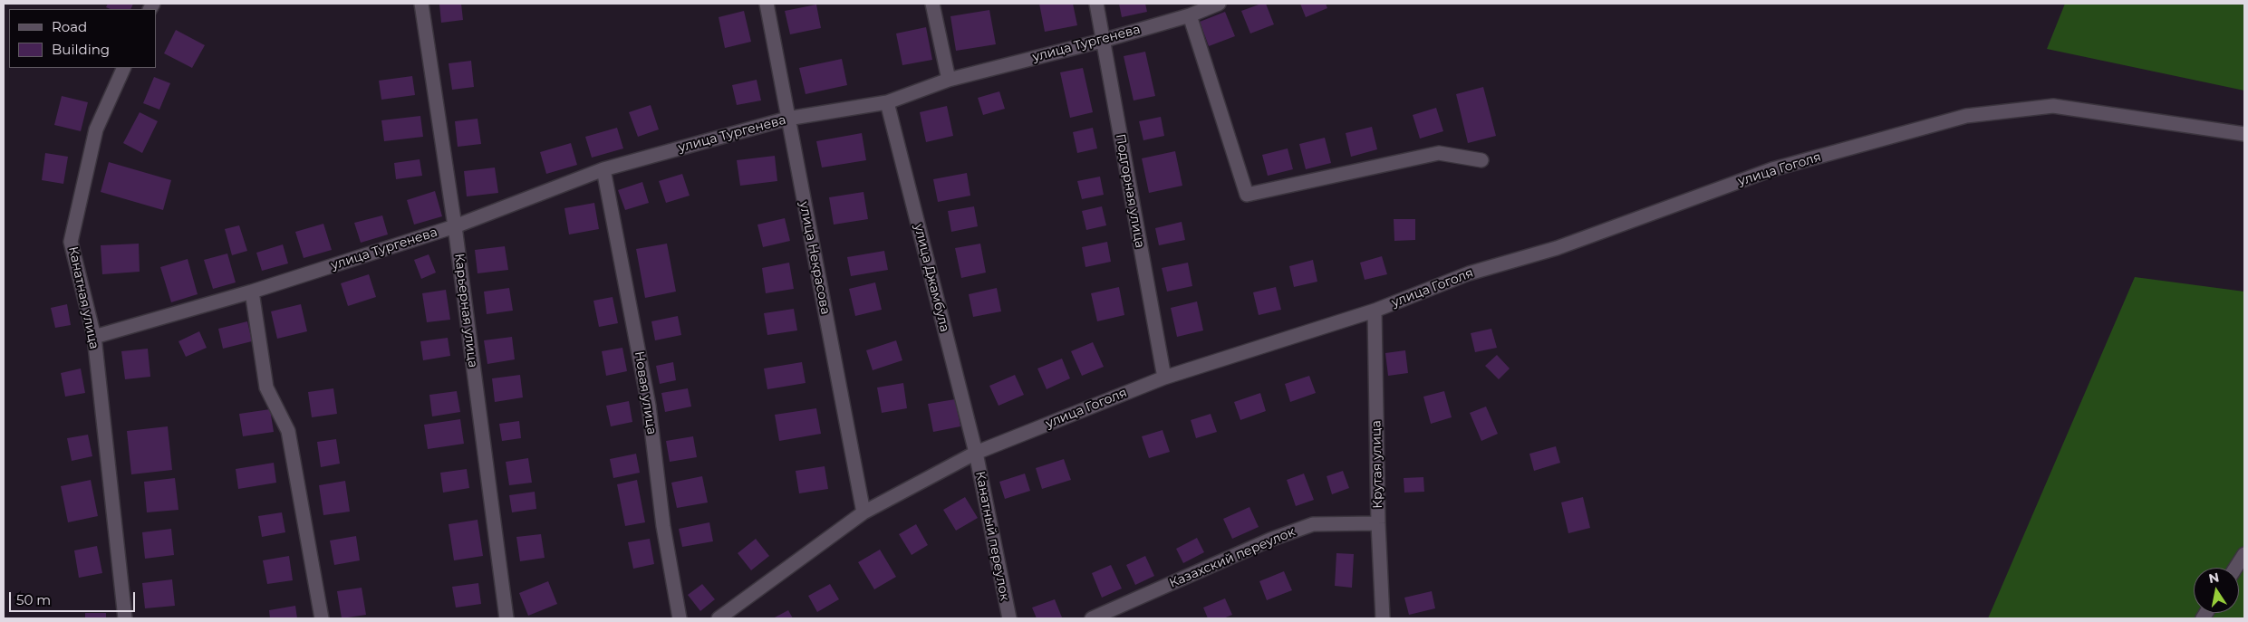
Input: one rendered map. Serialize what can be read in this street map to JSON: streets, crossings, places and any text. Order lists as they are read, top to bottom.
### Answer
{
  "streets": {
    "street": [
      "улица Тургенева",
      "улица Гоголя",
      "Подгорная улица",
      "улица Некрасова",
      "улица Джамбула",
      "Канатная улица",
      "Карьерная улица",
      "Новая улица",
      "Крутая улица",
      "Канатный переулок",
      "Казахский переулок"
    ]
  },
  "crossings": [
    ["улица Тургенева", "Подгорная улица"],
    ["улица Тургенева", "улица Некрасова"],
    ["улица Тургенева", "улица Джамбула"],
    ["улица Тургенева", "Канатная улица"],
    ["улица Тургенева", "Карьерная улица"],
    ["улица Тургенева", "Новая улица"],
    ["улица Гоголя", "Подгорная улица"],
    ["улица Гоголя", "улица Некрасова"],
    ["улица Гоголя", "улица Джамбула"],
    ["улица Гоголя", "Крутая улица"],
    ["улица Гоголя", "Канатный переулок"],
    ["улица Джамбула", "Канатный переулок"],
    ["Крутая улица", "Казахский переулок"]
  ],
  "legend": ["Road", "Building"],
  "scale_bar": "50 m",
  "north": "top"
}
